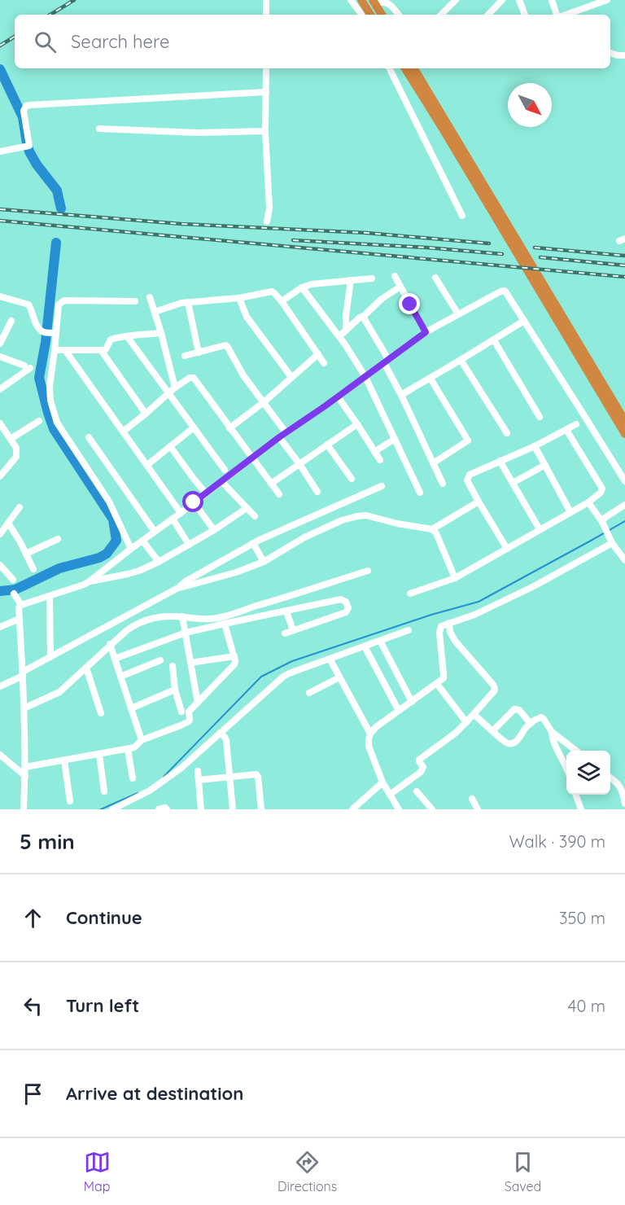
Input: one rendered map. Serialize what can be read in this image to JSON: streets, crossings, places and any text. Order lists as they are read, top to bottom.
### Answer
{
  "north": "bottom right",
  "page": {
    "search": "Search here",
    "heading": ["5 min", "Walk · 390 m"],
    "list": [
      ["Continue", "350 m"],
      ["Turn left", "40 m"],
      "Arrive at destination"
    ],
    "nav": ["Map", "Directions", "Saved"]
  }
}
